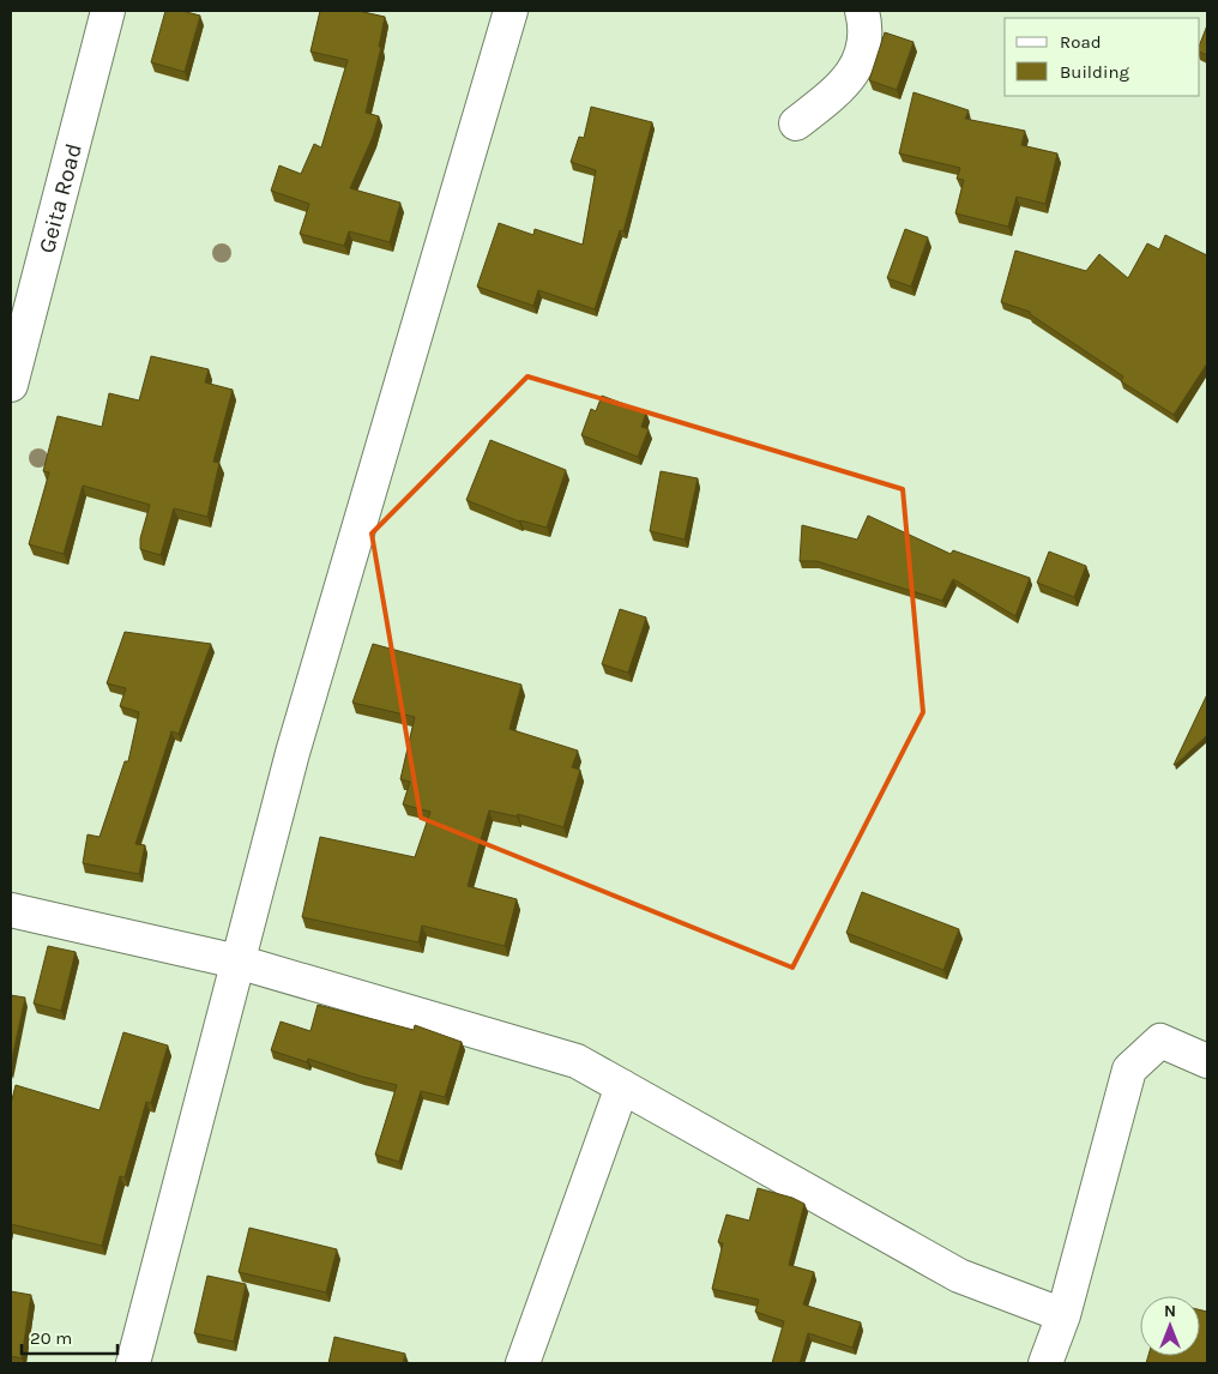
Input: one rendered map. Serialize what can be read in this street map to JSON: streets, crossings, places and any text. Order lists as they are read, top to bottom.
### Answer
{
  "streets": {
    "street": ["Geita Road"]
  },
  "legend": ["Road", "Building"],
  "scale_bar": "20 m",
  "north": "top"
}
